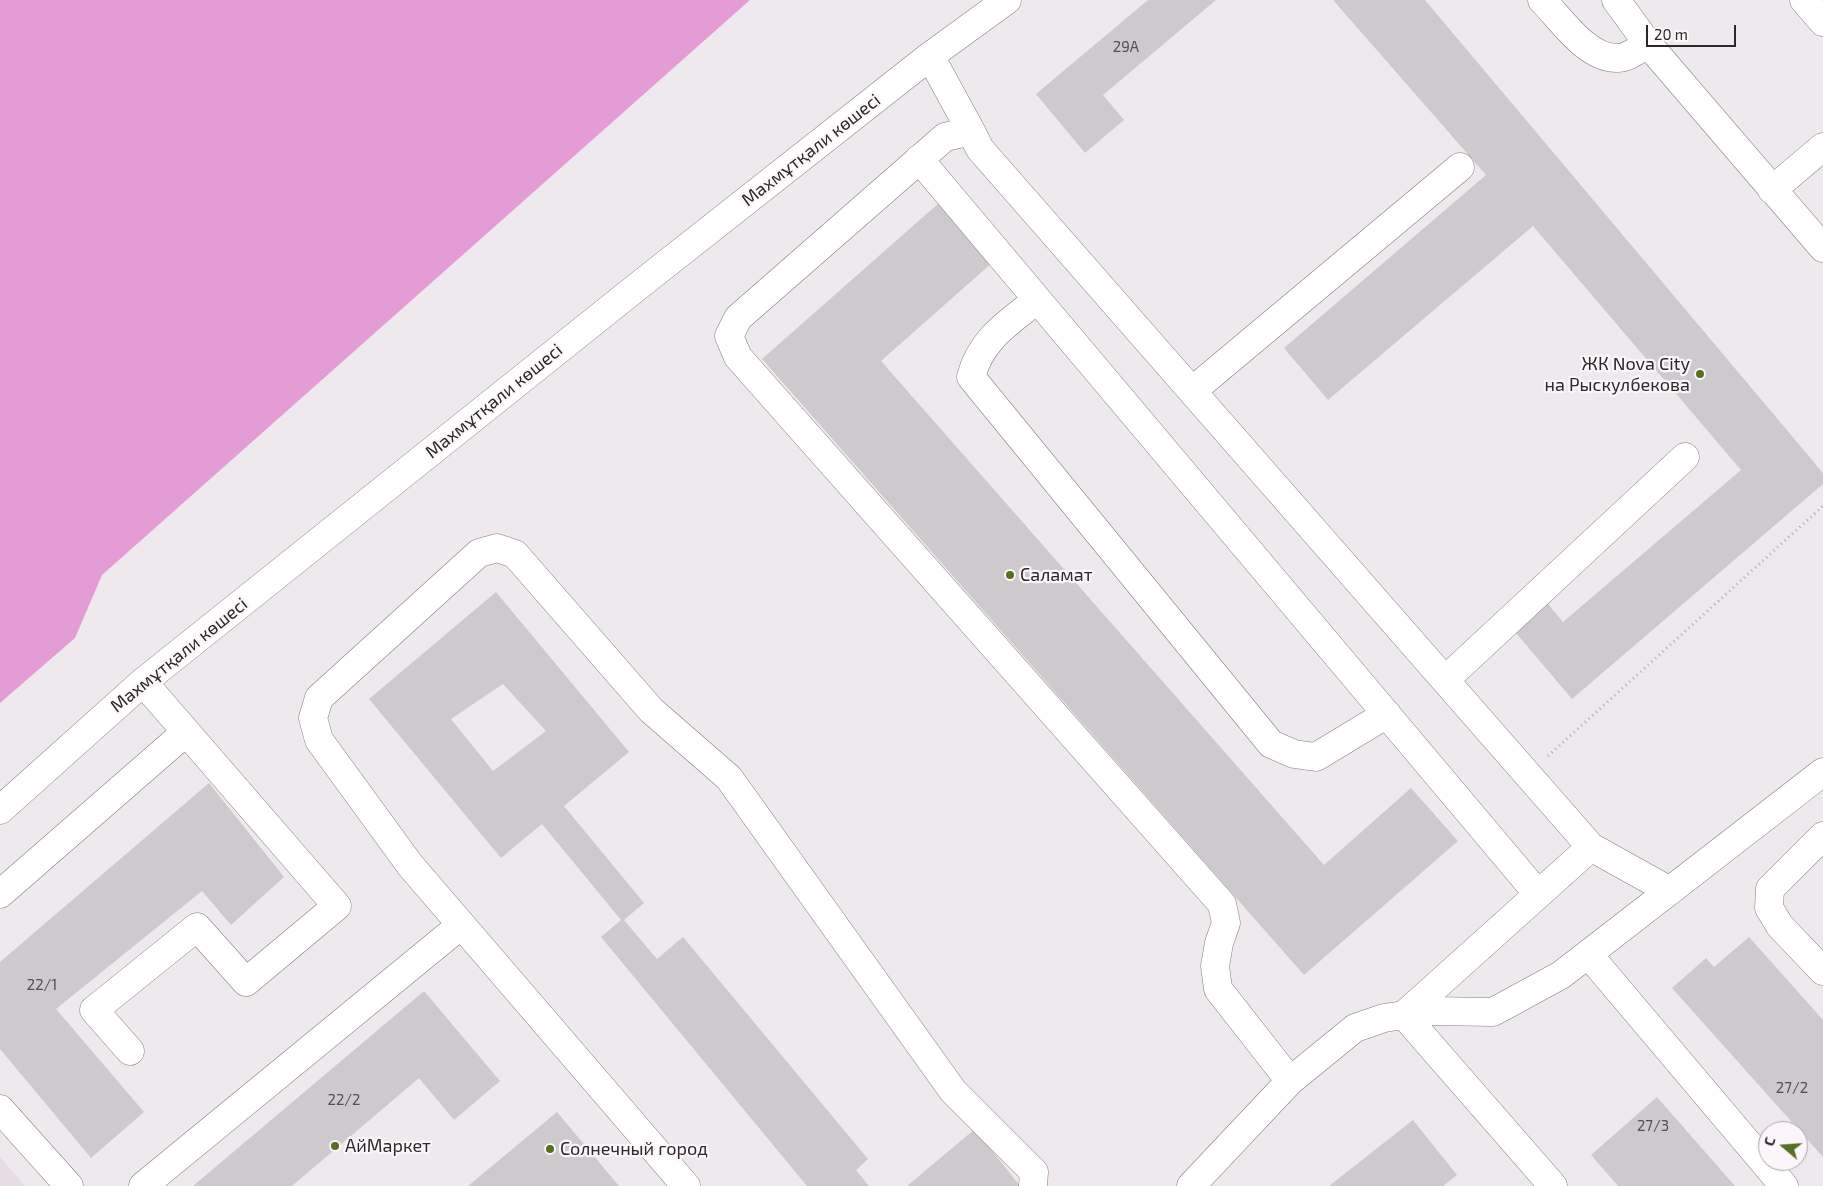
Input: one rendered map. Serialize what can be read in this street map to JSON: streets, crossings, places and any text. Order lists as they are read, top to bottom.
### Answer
{
  "streets": {
    "street": ["Махмұтқали көшесі"]
  },
  "places": [
    "ЖК Nova City на Рыскулбекова",
    "Саламат",
    "АйМаркет",
    "Солнечный город"
  ],
  "house_numbers": [
    "29А",
    "22/1",
    "27/2",
    "22/2",
    "27/3"
  ],
  "scale_bar": "20 m",
  "north": "left"
}
